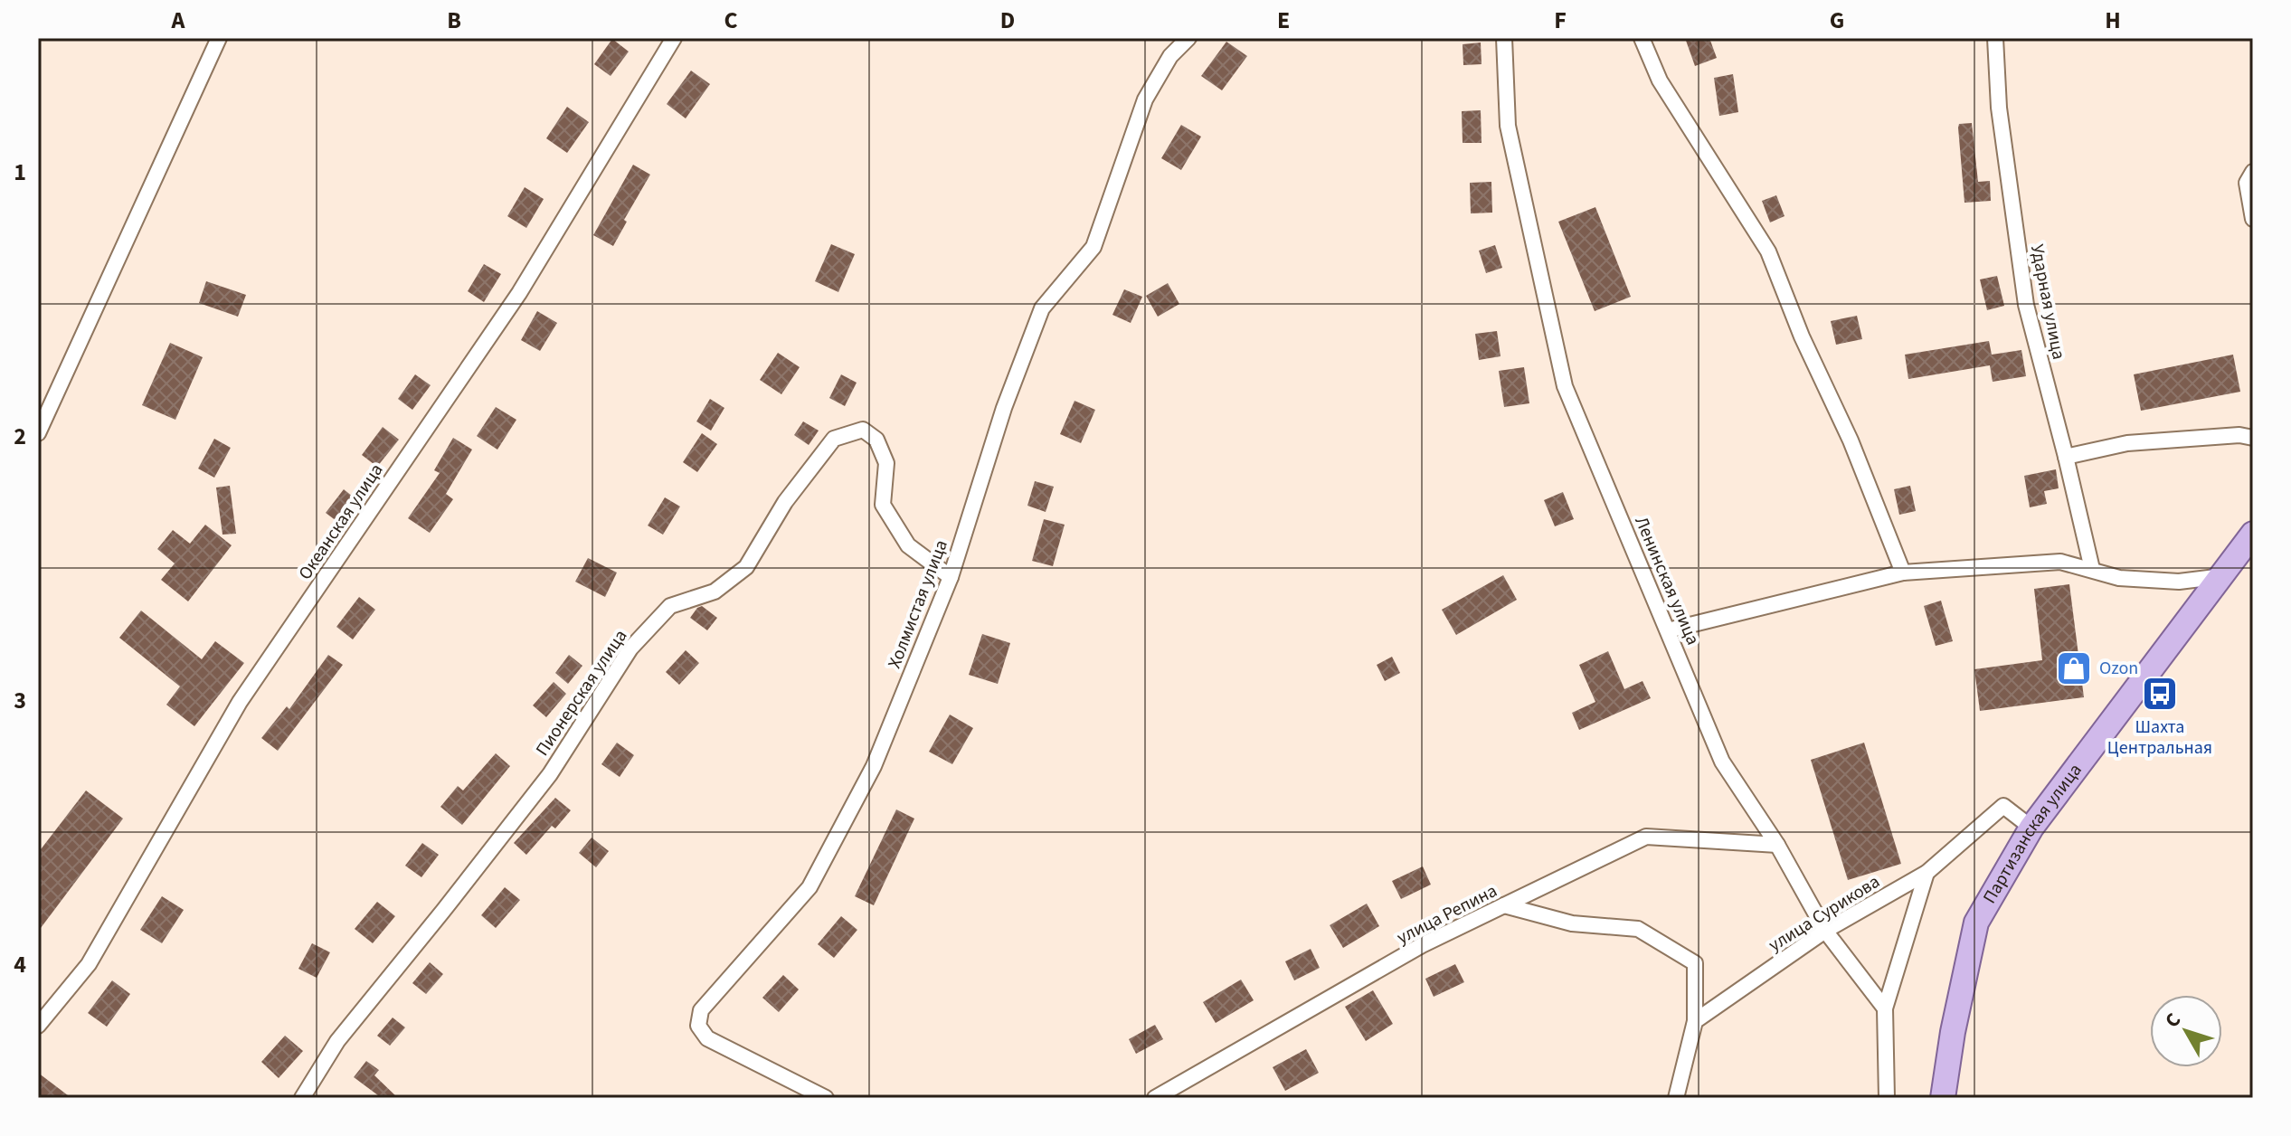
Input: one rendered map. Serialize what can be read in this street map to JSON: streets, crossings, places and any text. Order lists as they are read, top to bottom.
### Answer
{
  "streets": {
    "main road": ["Партизанская улица"],
    "street": [
      "Ударная улица",
      "Океанская улица",
      "Ленинская улица",
      "Холмистая улица",
      "Пионерская улица",
      "улица Сурикова",
      "улица Репина"
    ]
  },
  "crossings": [
    ["Ленинская улица", "улица Сурикова"],
    ["Ленинская улица", "улица Репина"],
    ["Холмистая улица", "Пионерская улица"],
    ["Партизанская улица", "улица Сурикова"]
  ],
  "places": {
    "shop": ["Ozon"],
    "bus stop": ["Шахта Центральная"]
  },
  "north": "top left",
  "grid": {
    "columns": [
      "A",
      "B",
      "C",
      "D",
      "E",
      "F",
      "G",
      "H"
    ],
    "rows": [
      "1",
      "2",
      "3",
      "4"
    ]
  }
}
